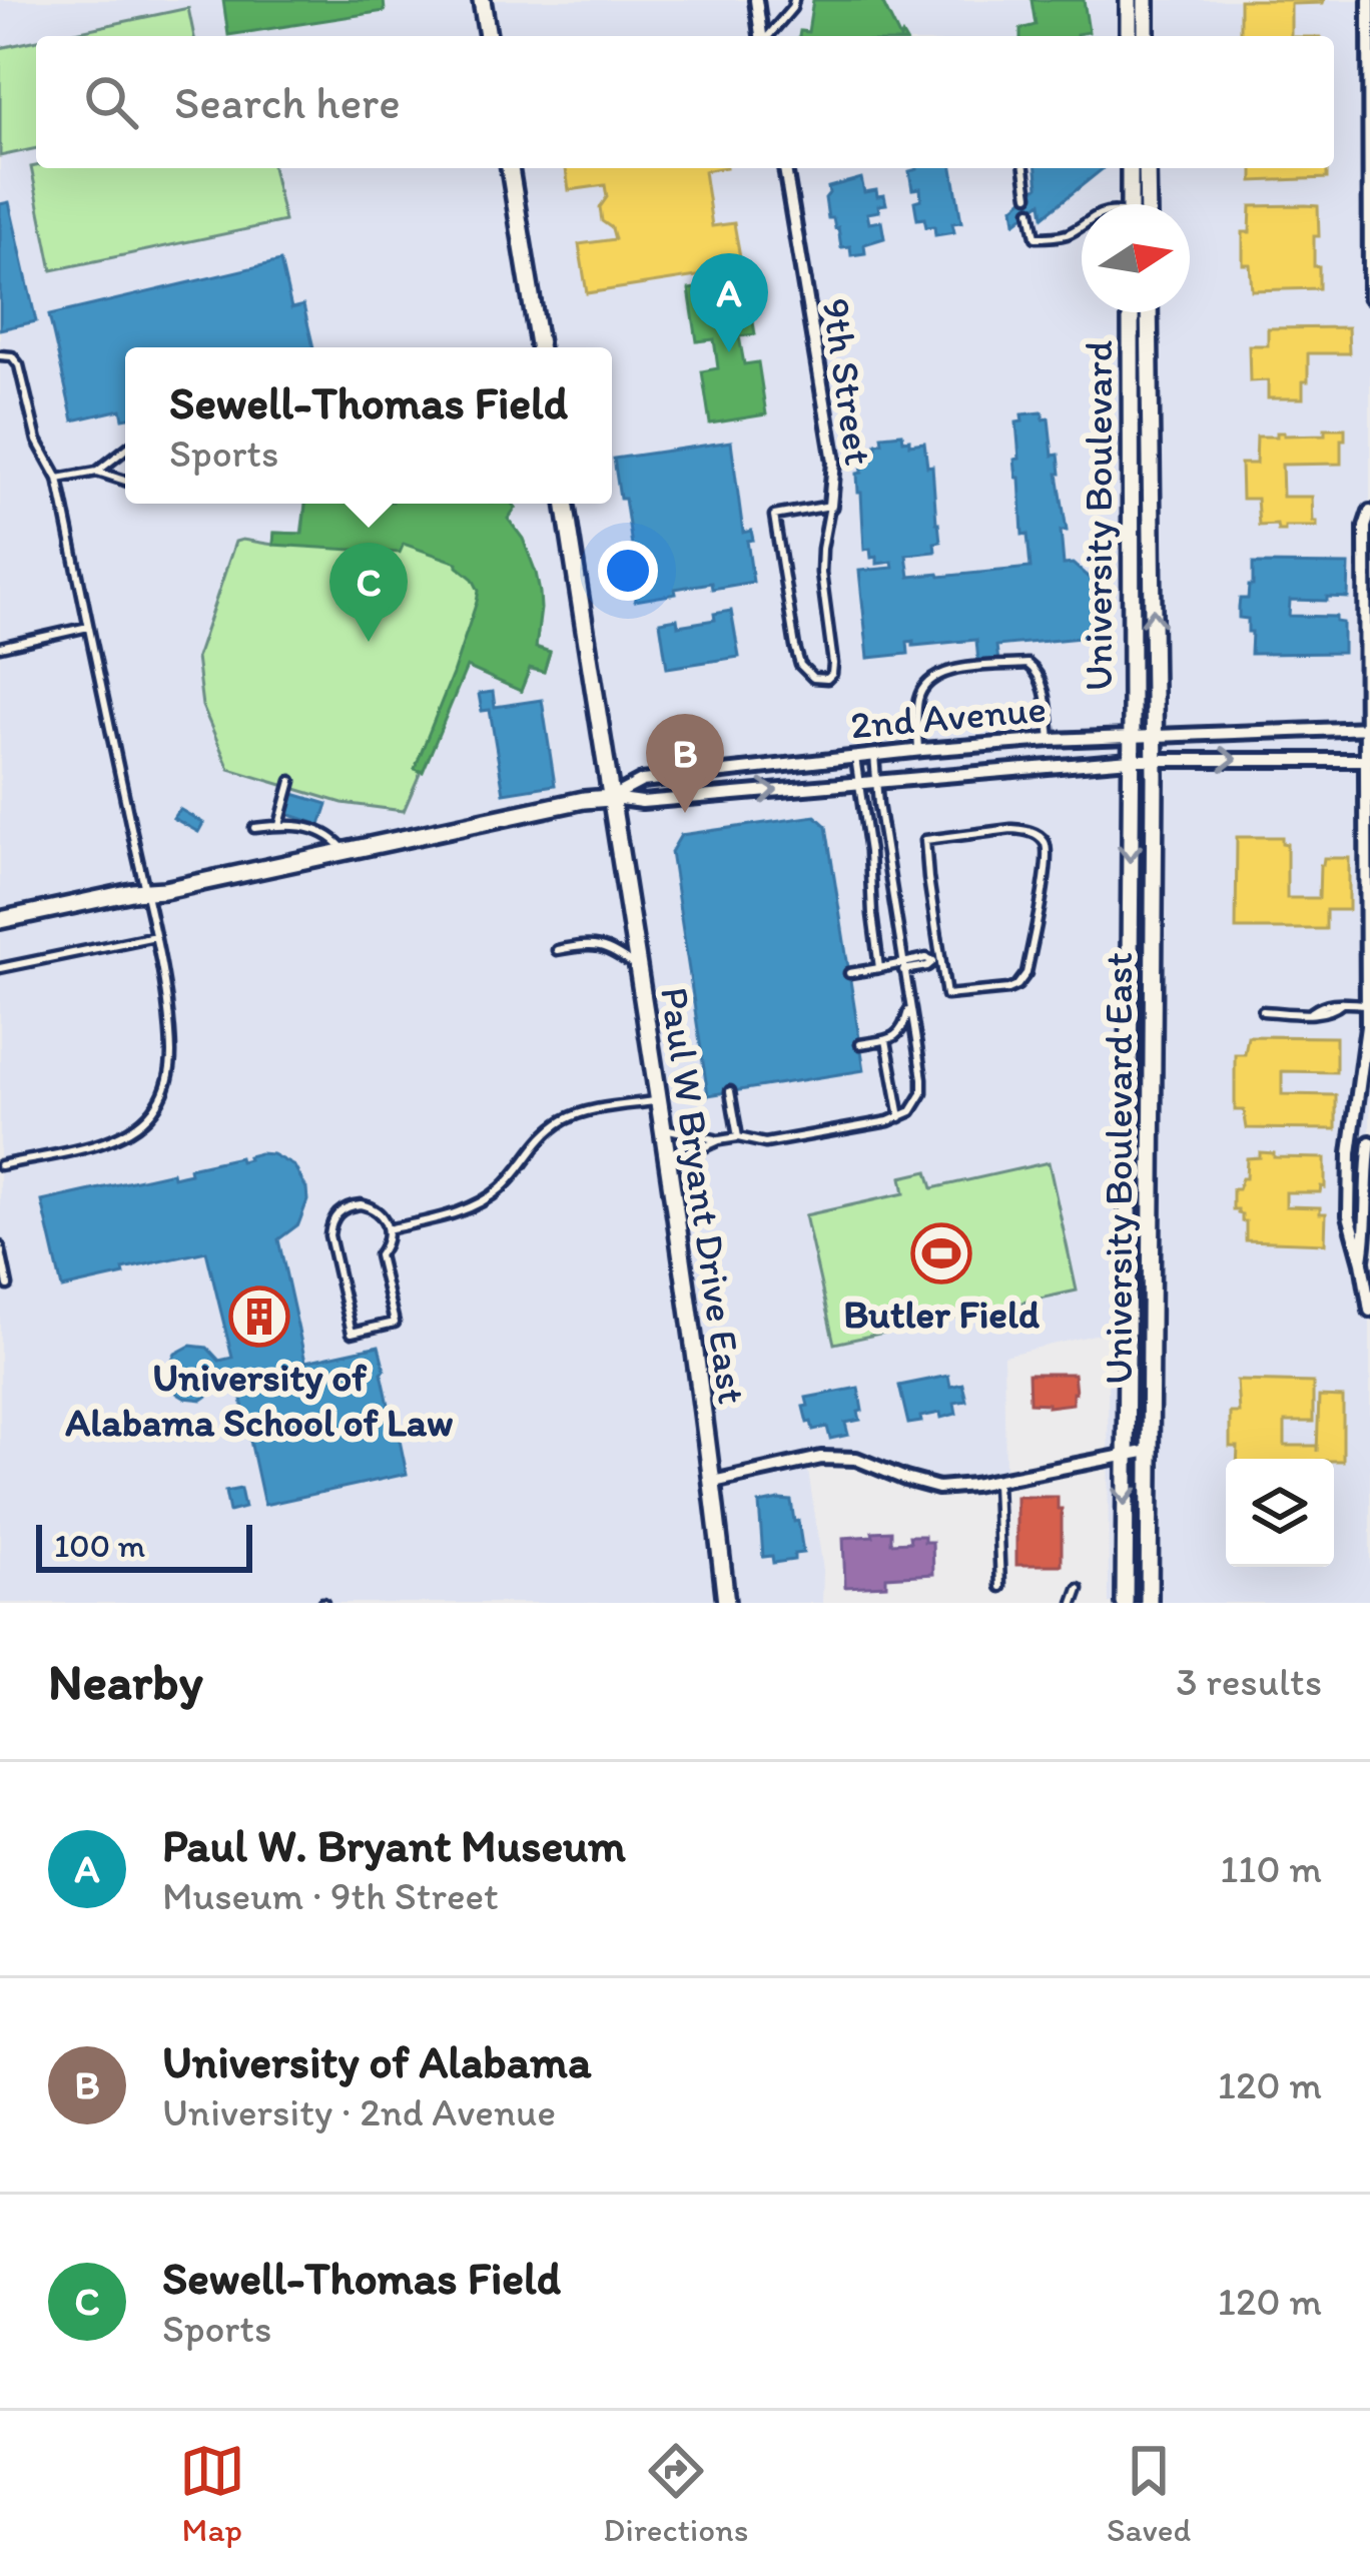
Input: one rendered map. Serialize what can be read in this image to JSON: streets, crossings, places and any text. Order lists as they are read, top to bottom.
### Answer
{
  "streets": {
    "main road": [
      "University Boulevard",
      "2nd Avenue",
      "University Boulevard East",
      "Paul W Bryant Drive East"
    ],
    "street": ["9th Street"]
  },
  "crossings": [
    ["University Boulevard", "2nd Avenue"],
    ["University Boulevard", "University Boulevard East"],
    ["2nd Avenue", "University Boulevard East"],
    ["2nd Avenue", "Paul W Bryant Drive East"]
  ],
  "places": {
    "sports": ["Butler Field"],
    "building": ["University of Alabama School of Law"]
  },
  "scale_bar": "100 m",
  "north": "right",
  "page": {
    "search": "Search here",
    "pins": ["A", "C", "B"],
    "popup": ["Sewell-Thomas Field", "Sports"],
    "scale": "100 m",
    "heading": ["Nearby", "3 results"],
    "list": [
      {
        "mark": "A",
        "name": "Paul W. Bryant Museum",
        "note": "Museum · 9th Street",
        "value": "110 m"
      },
      {
        "mark": "B",
        "name": "University of Alabama",
        "note": "University · 2nd Avenue",
        "value": "120 m"
      },
      {
        "mark": "C",
        "name": "Sewell-Thomas Field",
        "note": "Sports",
        "value": "120 m"
      }
    ],
    "nav": ["Map", "Directions", "Saved"]
  }
}
